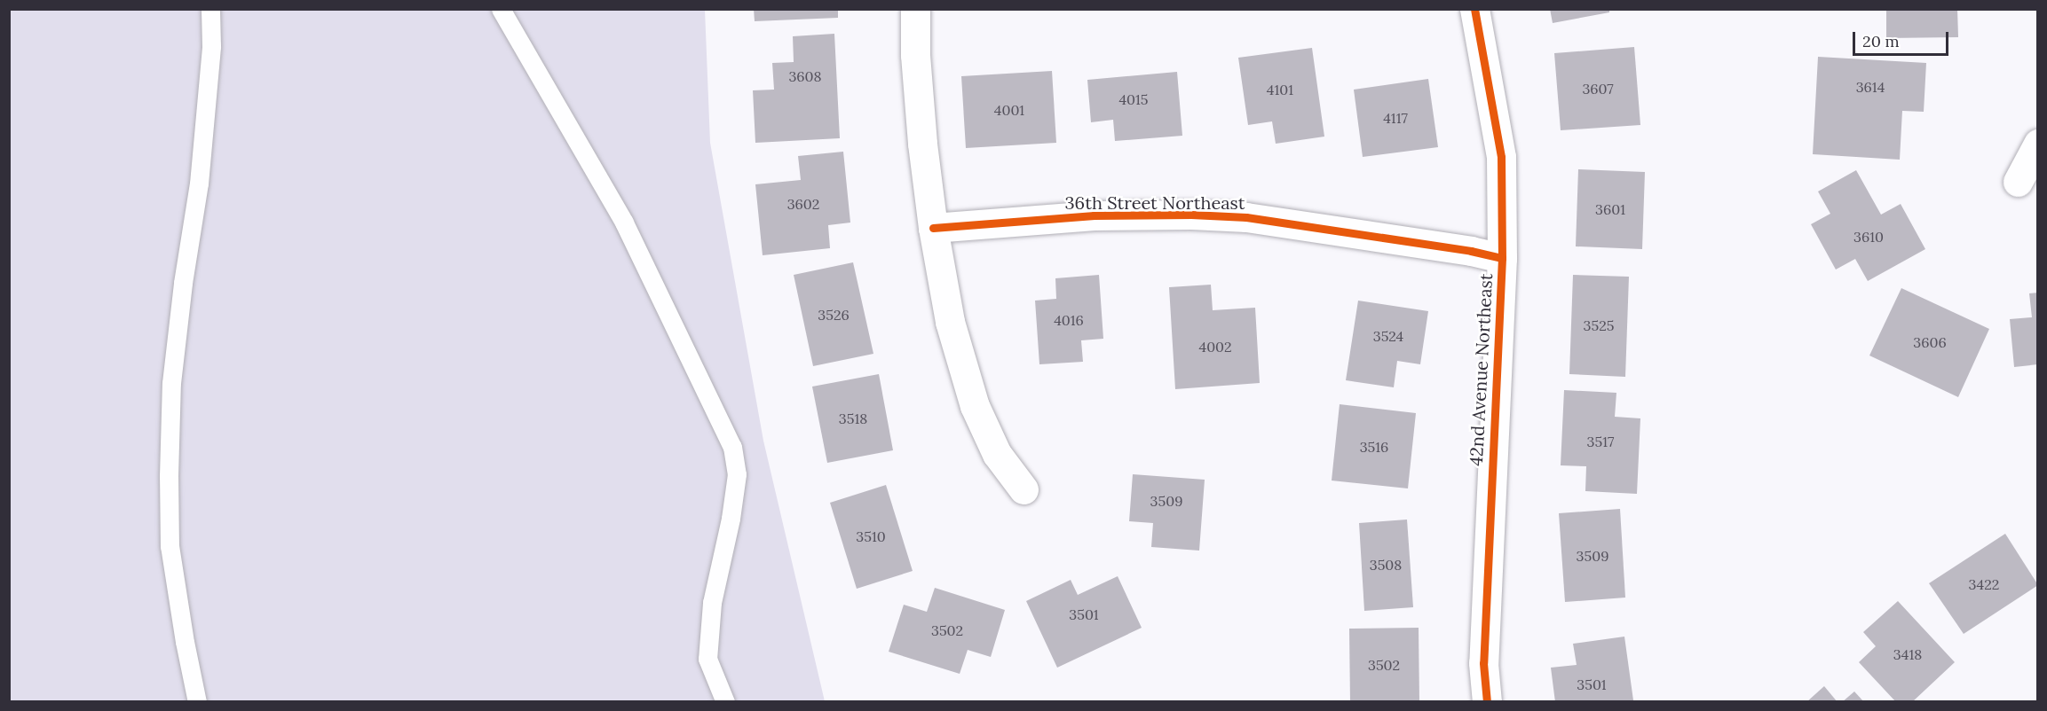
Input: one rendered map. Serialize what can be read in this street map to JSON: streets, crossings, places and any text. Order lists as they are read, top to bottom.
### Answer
{
  "streets": {
    "street": ["36th Street Northeast", "42nd Avenue Northeast"]
  },
  "crossings": [
    ["36th Street Northeast", "42nd Avenue Northeast"]
  ],
  "house_numbers": [
    "3608",
    "3614",
    "3607",
    "4101",
    "4015",
    "4001",
    "4117",
    "3602",
    "3601",
    "3610",
    "3526",
    "4016",
    "3525",
    "3524",
    "3606",
    "4002",
    "3518",
    "3517",
    "3516",
    "3509",
    "3510",
    "3509",
    "3508",
    "3422",
    "3501",
    "3502",
    "3418",
    "3502",
    "3501"
  ],
  "scale_bar": "20 m"
}
